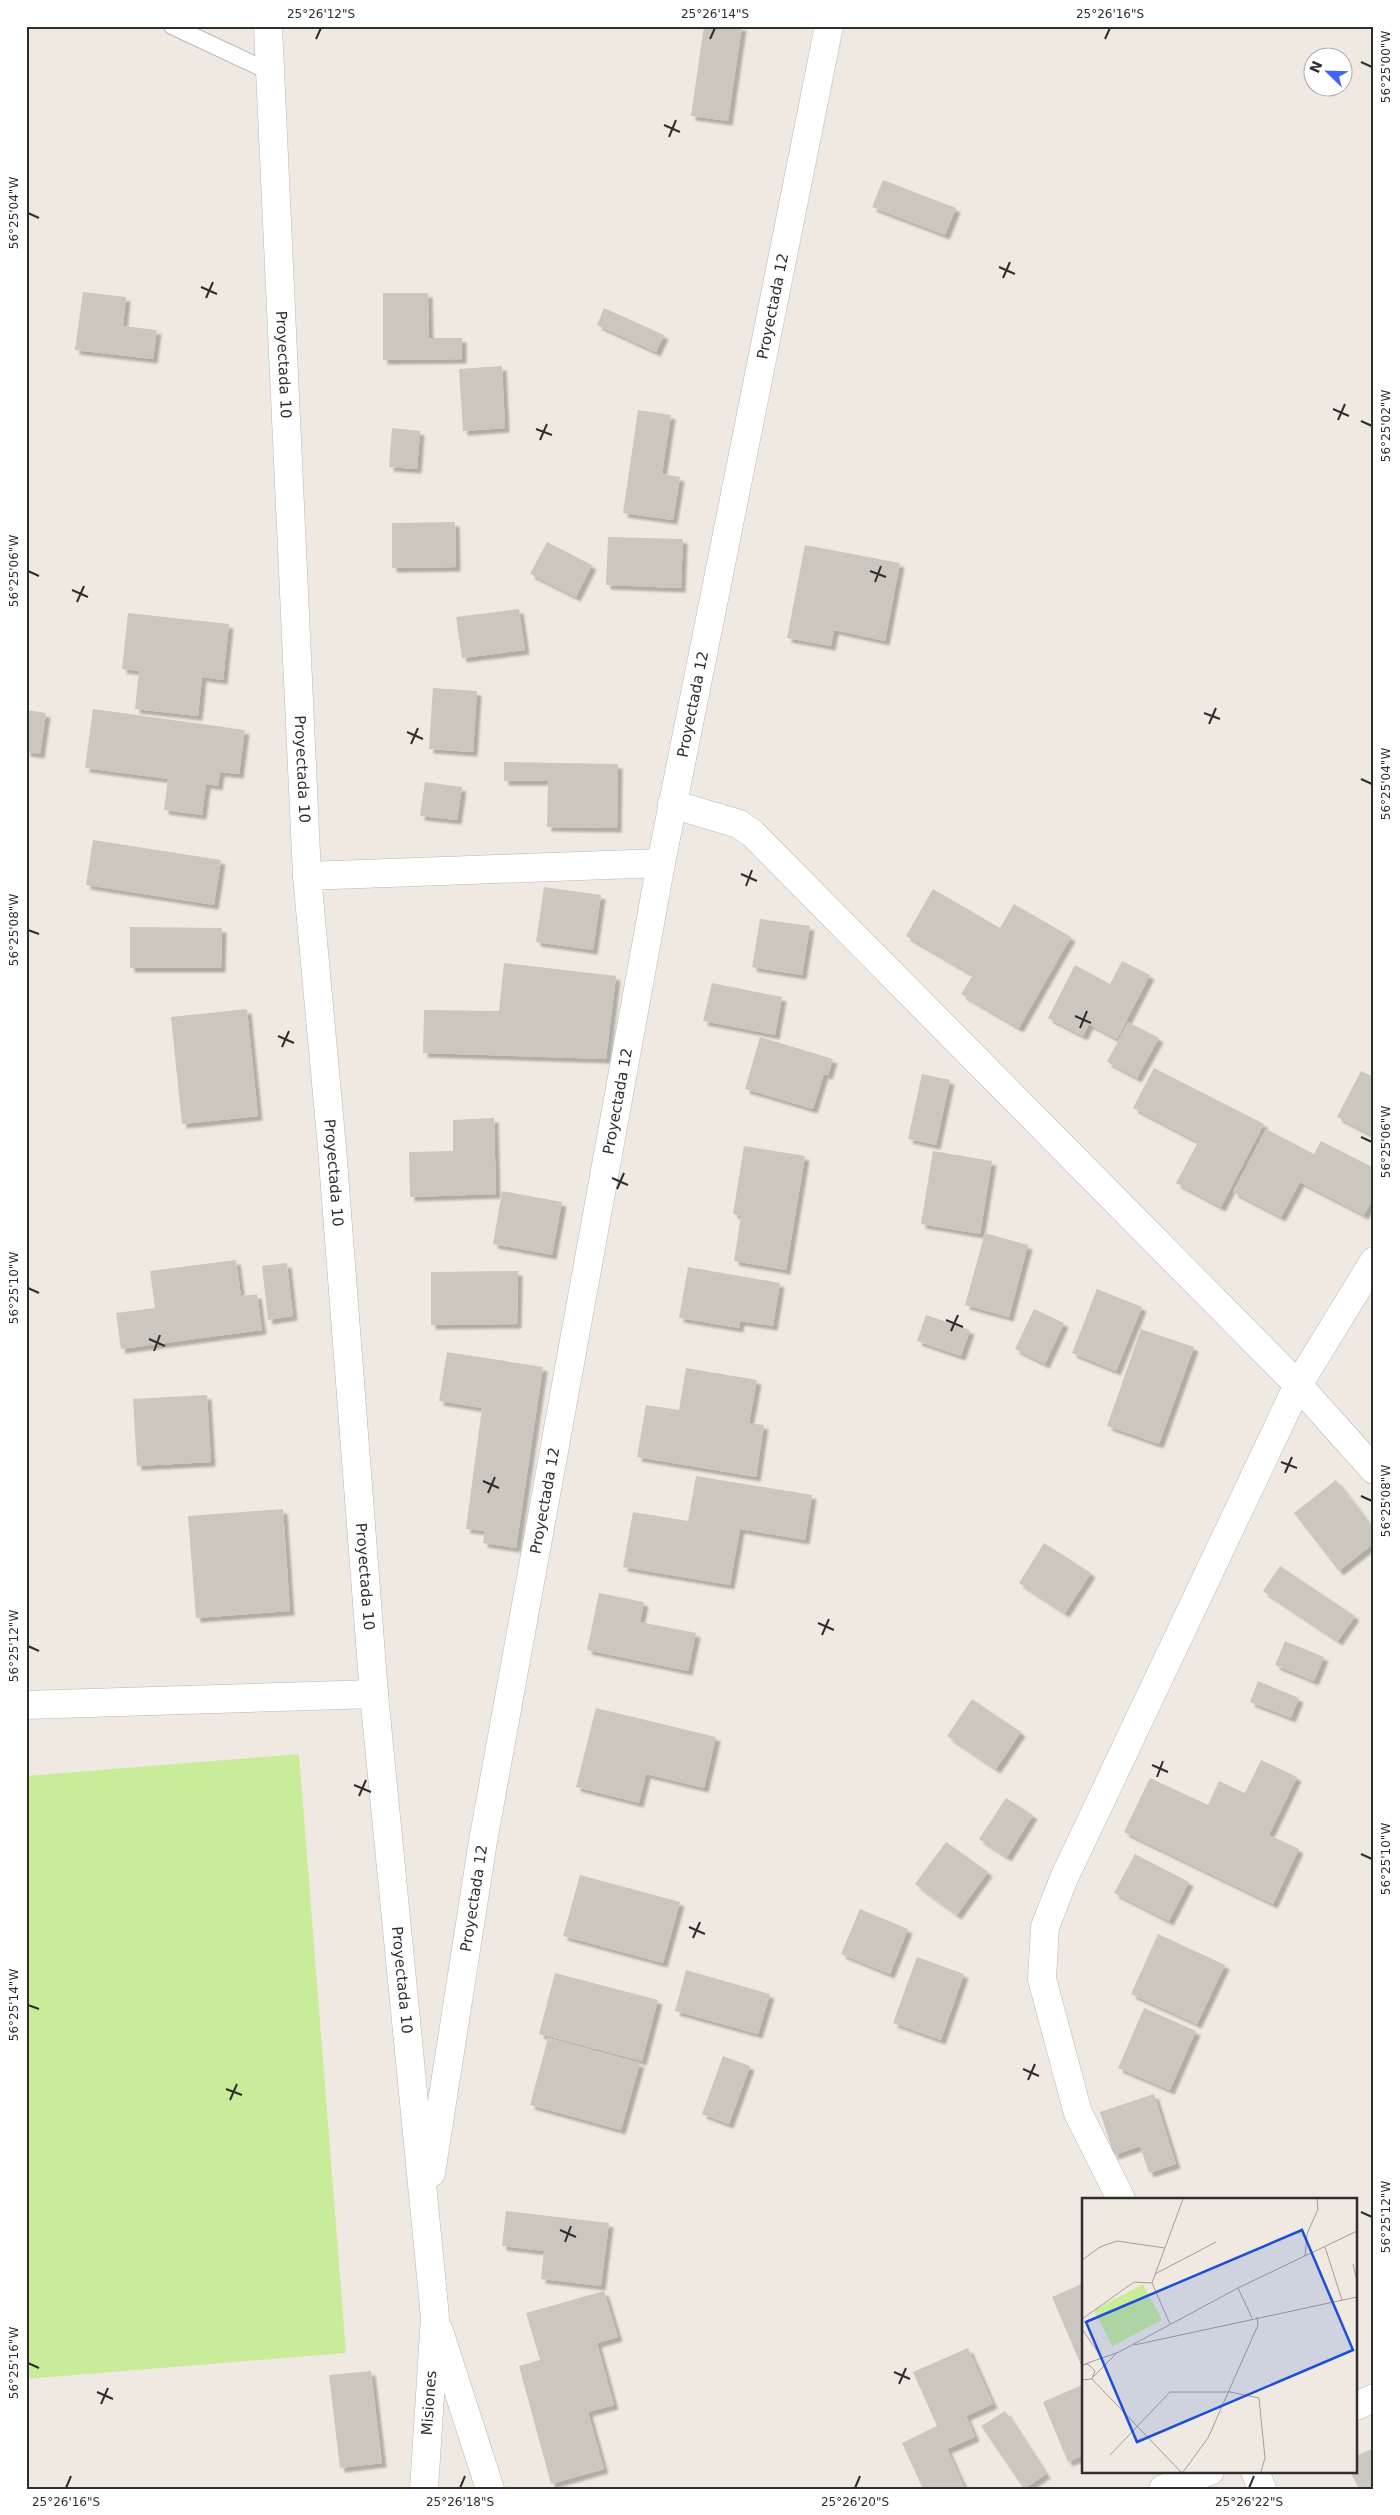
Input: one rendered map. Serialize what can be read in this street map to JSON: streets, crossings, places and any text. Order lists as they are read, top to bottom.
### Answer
{
  "streets": {
    "street": ["Proyectada 12", "Proyectada 10", "Misiones"]
  },
  "crossings": [
    ["Proyectada 12", "Proyectada 10"],
    ["Proyectada 10", "Misiones"]
  ],
  "north": "top left",
  "coordinates": [
    "25°26'12\"S",
    "25°26'14\"S",
    "25°26'16\"S",
    "56°25'00\"W",
    "56°25'04\"W",
    "56°25'02\"W",
    "56°25'06\"W",
    "56°25'08\"W",
    "56°25'10\"W",
    "56°25'12\"W",
    "56°25'14\"W",
    "56°25'16\"W",
    "25°26'18\"S",
    "25°26'20\"S",
    "25°26'22\"S"
  ]
}
